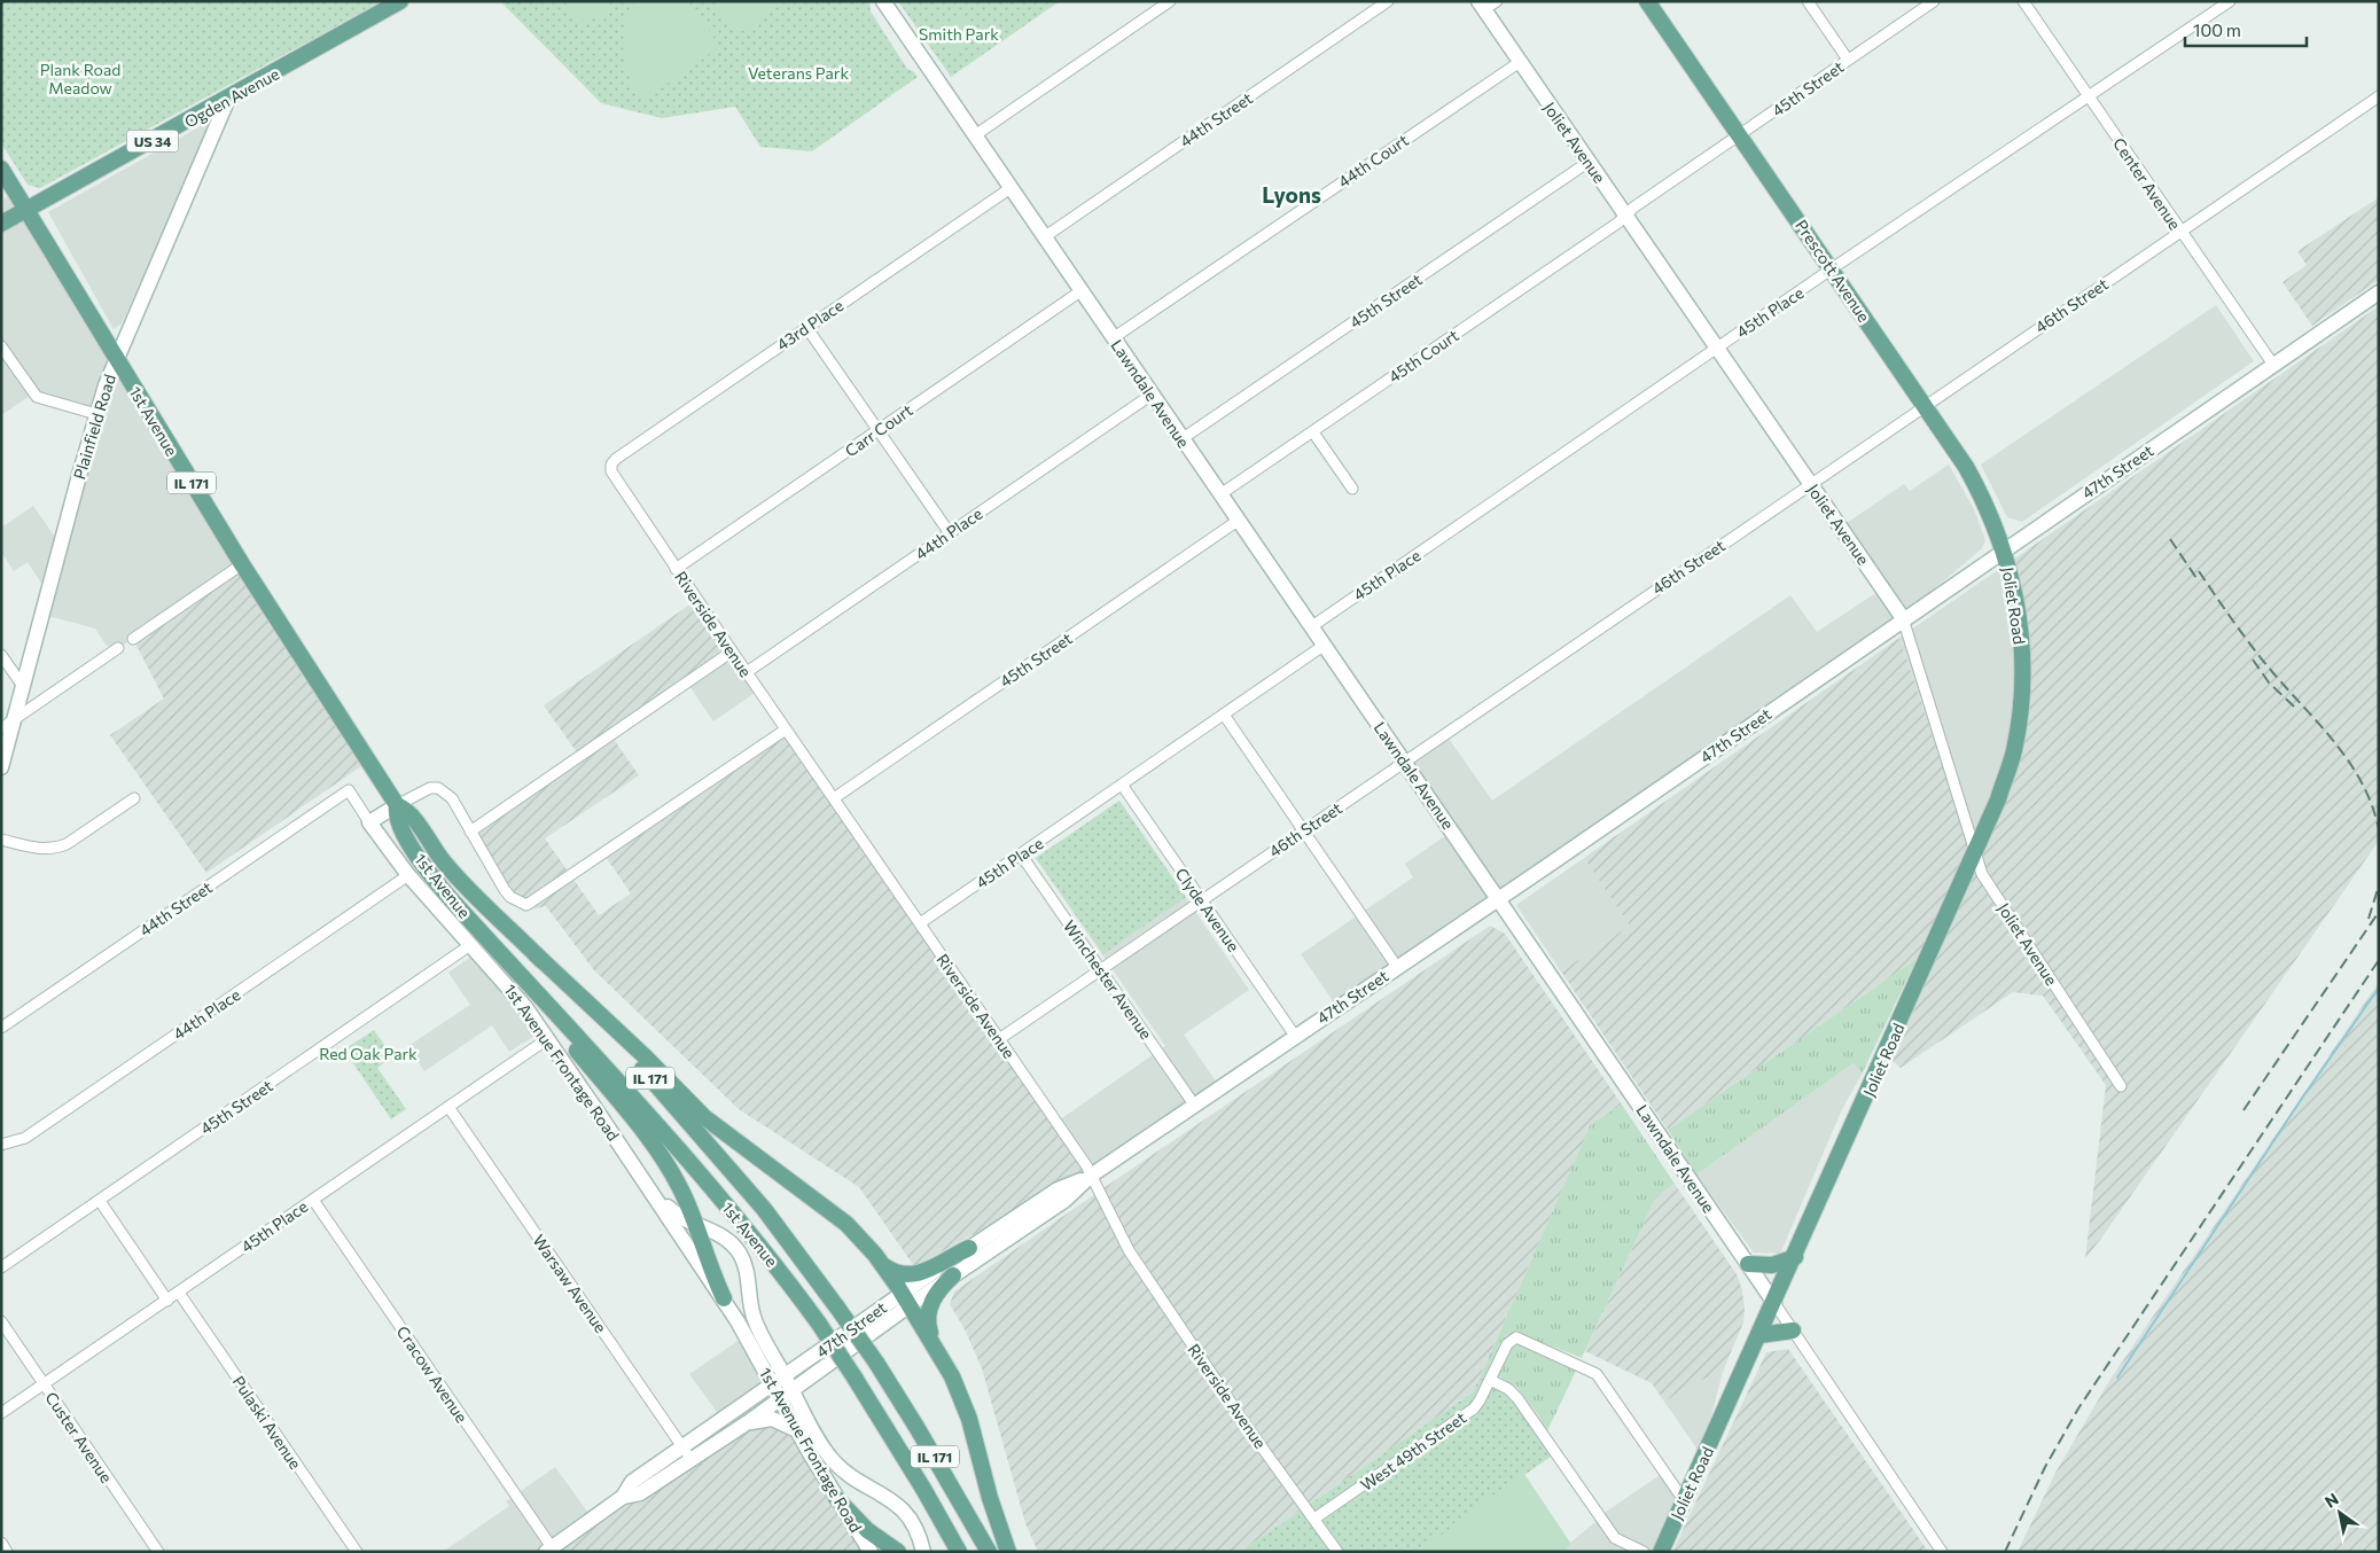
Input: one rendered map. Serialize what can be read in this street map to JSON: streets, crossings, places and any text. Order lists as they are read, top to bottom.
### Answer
{
  "streets": {
    "main road": [
      "Ogden Avenue",
      "US 34",
      "Prescott Avenue",
      "1st Avenue",
      "IL 171",
      "Joliet Road"
    ],
    "street": [
      "45th Street",
      "44th Street",
      "Joliet Avenue",
      "44th Court",
      "Center Avenue",
      "46th Street",
      "45th Place",
      "43rd Place",
      "45th Court",
      "Lawndale Avenue",
      "Plainfield Road",
      "Carr Court",
      "47th Street",
      "44th Place",
      "Riverside Avenue",
      "Clyde Avenue",
      "Winchester Avenue",
      "1st Avenue Frontage Road",
      "Warsaw Avenue",
      "Cracow Avenue",
      "Pulaski Avenue",
      "Custer Avenue",
      "West 49th Street"
    ]
  },
  "crossings": [
    ["45th Street", "Joliet Avenue"],
    ["45th Street", "Prescott Avenue"],
    ["45th Street", "45th Court"],
    ["45th Street", "Lawndale Avenue"],
    ["45th Street", "Riverside Avenue"],
    ["45th Street", "1st Avenue Frontage Road"],
    ["Ogden Avenue", "1st Avenue"],
    ["Ogden Avenue", "Plainfield Road"],
    ["44th Street", "Lawndale Avenue"],
    ["44th Street", "1st Avenue Frontage Road"],
    ["Joliet Avenue", "44th Court"],
    ["Joliet Avenue", "46th Street"],
    ["Joliet Avenue", "45th Place"],
    ["Joliet Avenue", "45th Court"],
    ["Joliet Avenue", "47th Street"],
    ["Joliet Avenue", "Joliet Road"],
    ["44th Court", "Lawndale Avenue"],
    ["Center Avenue", "46th Street"],
    ["Center Avenue", "45th Place"],
    ["Center Avenue", "47th Street"],
    ["Prescott Avenue", "46th Street"],
    ["Prescott Avenue", "45th Place"],
    ["Prescott Avenue", "47th Street"],
    ["Prescott Avenue", "Joliet Road"],
    ["46th Street", "Lawndale Avenue"],
    ["46th Street", "Riverside Avenue"],
    ["46th Street", "Clyde Avenue"],
    ["46th Street", "Winchester Avenue"],
    ["45th Place", "Lawndale Avenue"],
    ["45th Place", "Riverside Avenue"],
    ["45th Place", "Clyde Avenue"],
    ["45th Place", "Winchester Avenue"],
    ["45th Place", "1st Avenue Frontage Road"],
    ["45th Place", "Warsaw Avenue"],
    ["45th Place", "Cracow Avenue"],
    ["45th Place", "Pulaski Avenue"],
    ["45th Place", "Custer Avenue"],
    ["43rd Place", "Lawndale Avenue"],
    ["43rd Place", "Riverside Avenue"],
    ["45th Court", "Lawndale Avenue"],
    ["Lawndale Avenue", "Carr Court"],
    ["Lawndale Avenue", "47th Street"],
    ["Lawndale Avenue", "44th Place"],
    ["Lawndale Avenue", "Joliet Road"],
    ["1st Avenue", "Plainfield Road"],
    ["Carr Court", "Riverside Avenue"],
    ["47th Street", "Joliet Road"],
    ["47th Street", "Riverside Avenue"],
    ["47th Street", "Clyde Avenue"],
    ["47th Street", "Winchester Avenue"],
    ["47th Street", "1st Avenue Frontage Road"],
    ["47th Street", "Warsaw Avenue"],
    ["47th Street", "Cracow Avenue"],
    ["44th Place", "Riverside Avenue"],
    ["44th Place", "1st Avenue Frontage Road"],
    ["Joliet Road", "West 49th Street"],
    ["Riverside Avenue", "West 49th Street"]
  ],
  "districts": ["Lyons"],
  "parks": [
    "Smith Park",
    "Plank Road Meadow",
    "Veterans Park",
    "Red Oak Park"
  ],
  "scale_bar": "100 m",
  "north": "top left"
}
